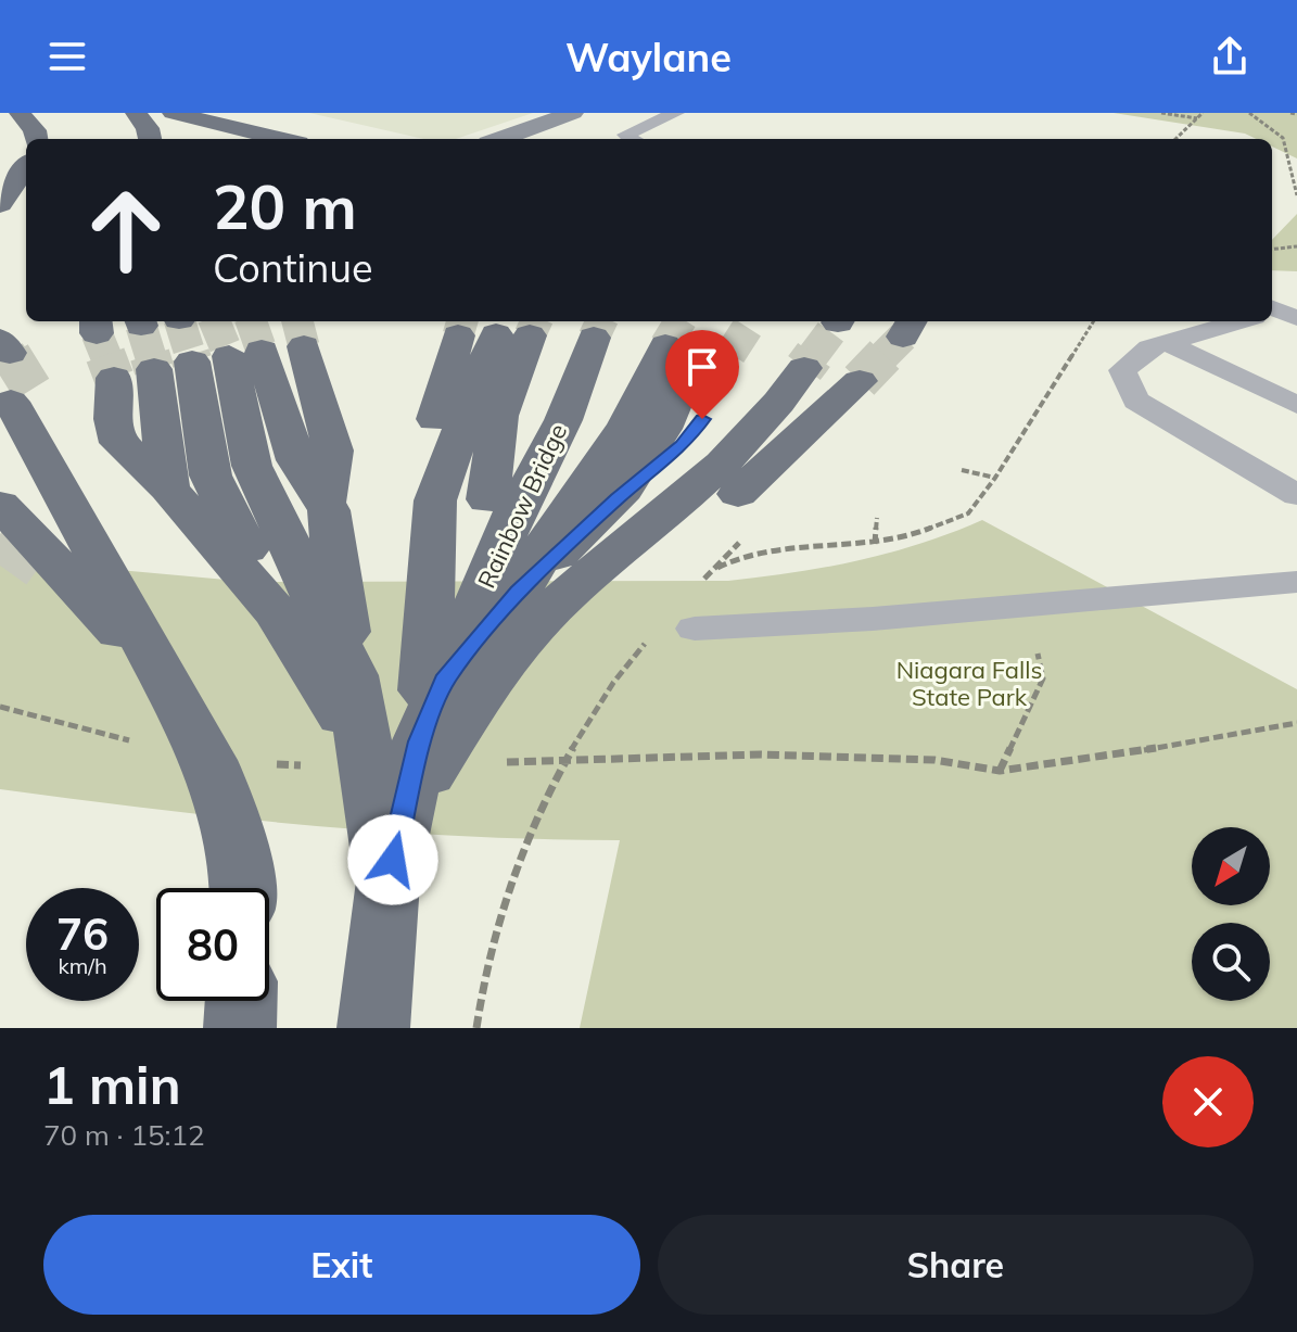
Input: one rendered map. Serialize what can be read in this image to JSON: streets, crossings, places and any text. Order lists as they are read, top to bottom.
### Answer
{
  "streets": {
    "highway": ["Rainbow Bridge"]
  },
  "parks": ["Niagara Falls State Park"],
  "north": "bottom left",
  "page": {
    "header": "Waylane",
    "turn": ["20 m", "Continue"],
    "speed": "76 km/h",
    "limit": "80",
    "heading": ["1 min", "70 m · 15:12"],
    "buttons": ["Exit", "Share"]
  }
}
